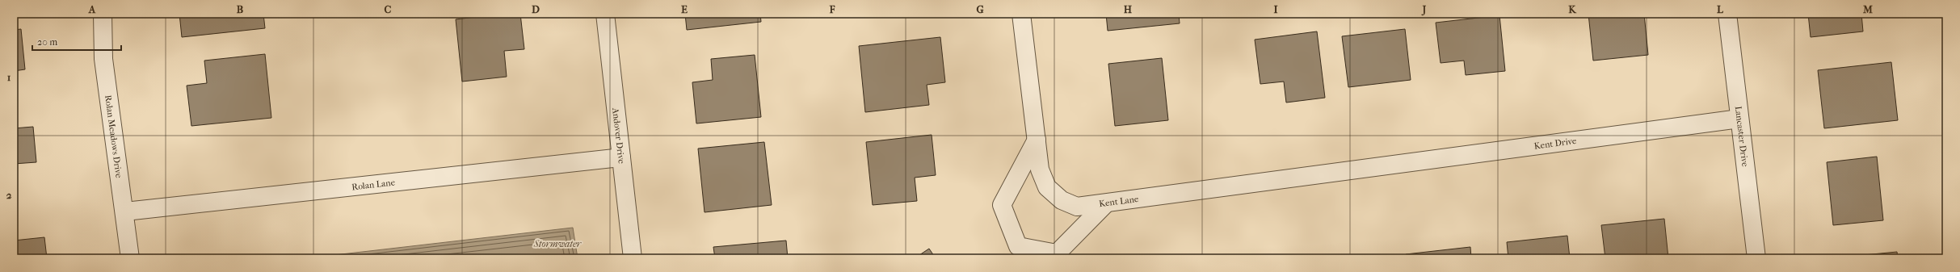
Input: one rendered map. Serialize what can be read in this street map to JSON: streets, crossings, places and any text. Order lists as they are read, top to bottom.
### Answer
{
  "streets": {
    "street": [
      "Rolan Meadows Drive",
      "Andover Drive",
      "Lancaster Drive",
      "Kent Drive",
      "Rolan Lane",
      "Kent Lane"
    ]
  },
  "crossings": [
    ["Rolan Meadows Drive", "Rolan Lane"],
    ["Andover Drive", "Rolan Lane"],
    ["Lancaster Drive", "Kent Drive"],
    ["Kent Drive", "Kent Lane"]
  ],
  "water": ["Stormwater"],
  "scale_bar": "20 m",
  "grid": {
    "columns": [
      "A",
      "B",
      "C",
      "D",
      "E",
      "F",
      "G",
      "H",
      "I",
      "J",
      "K",
      "L",
      "M"
    ],
    "rows": ["1", "2"]
  }
}
